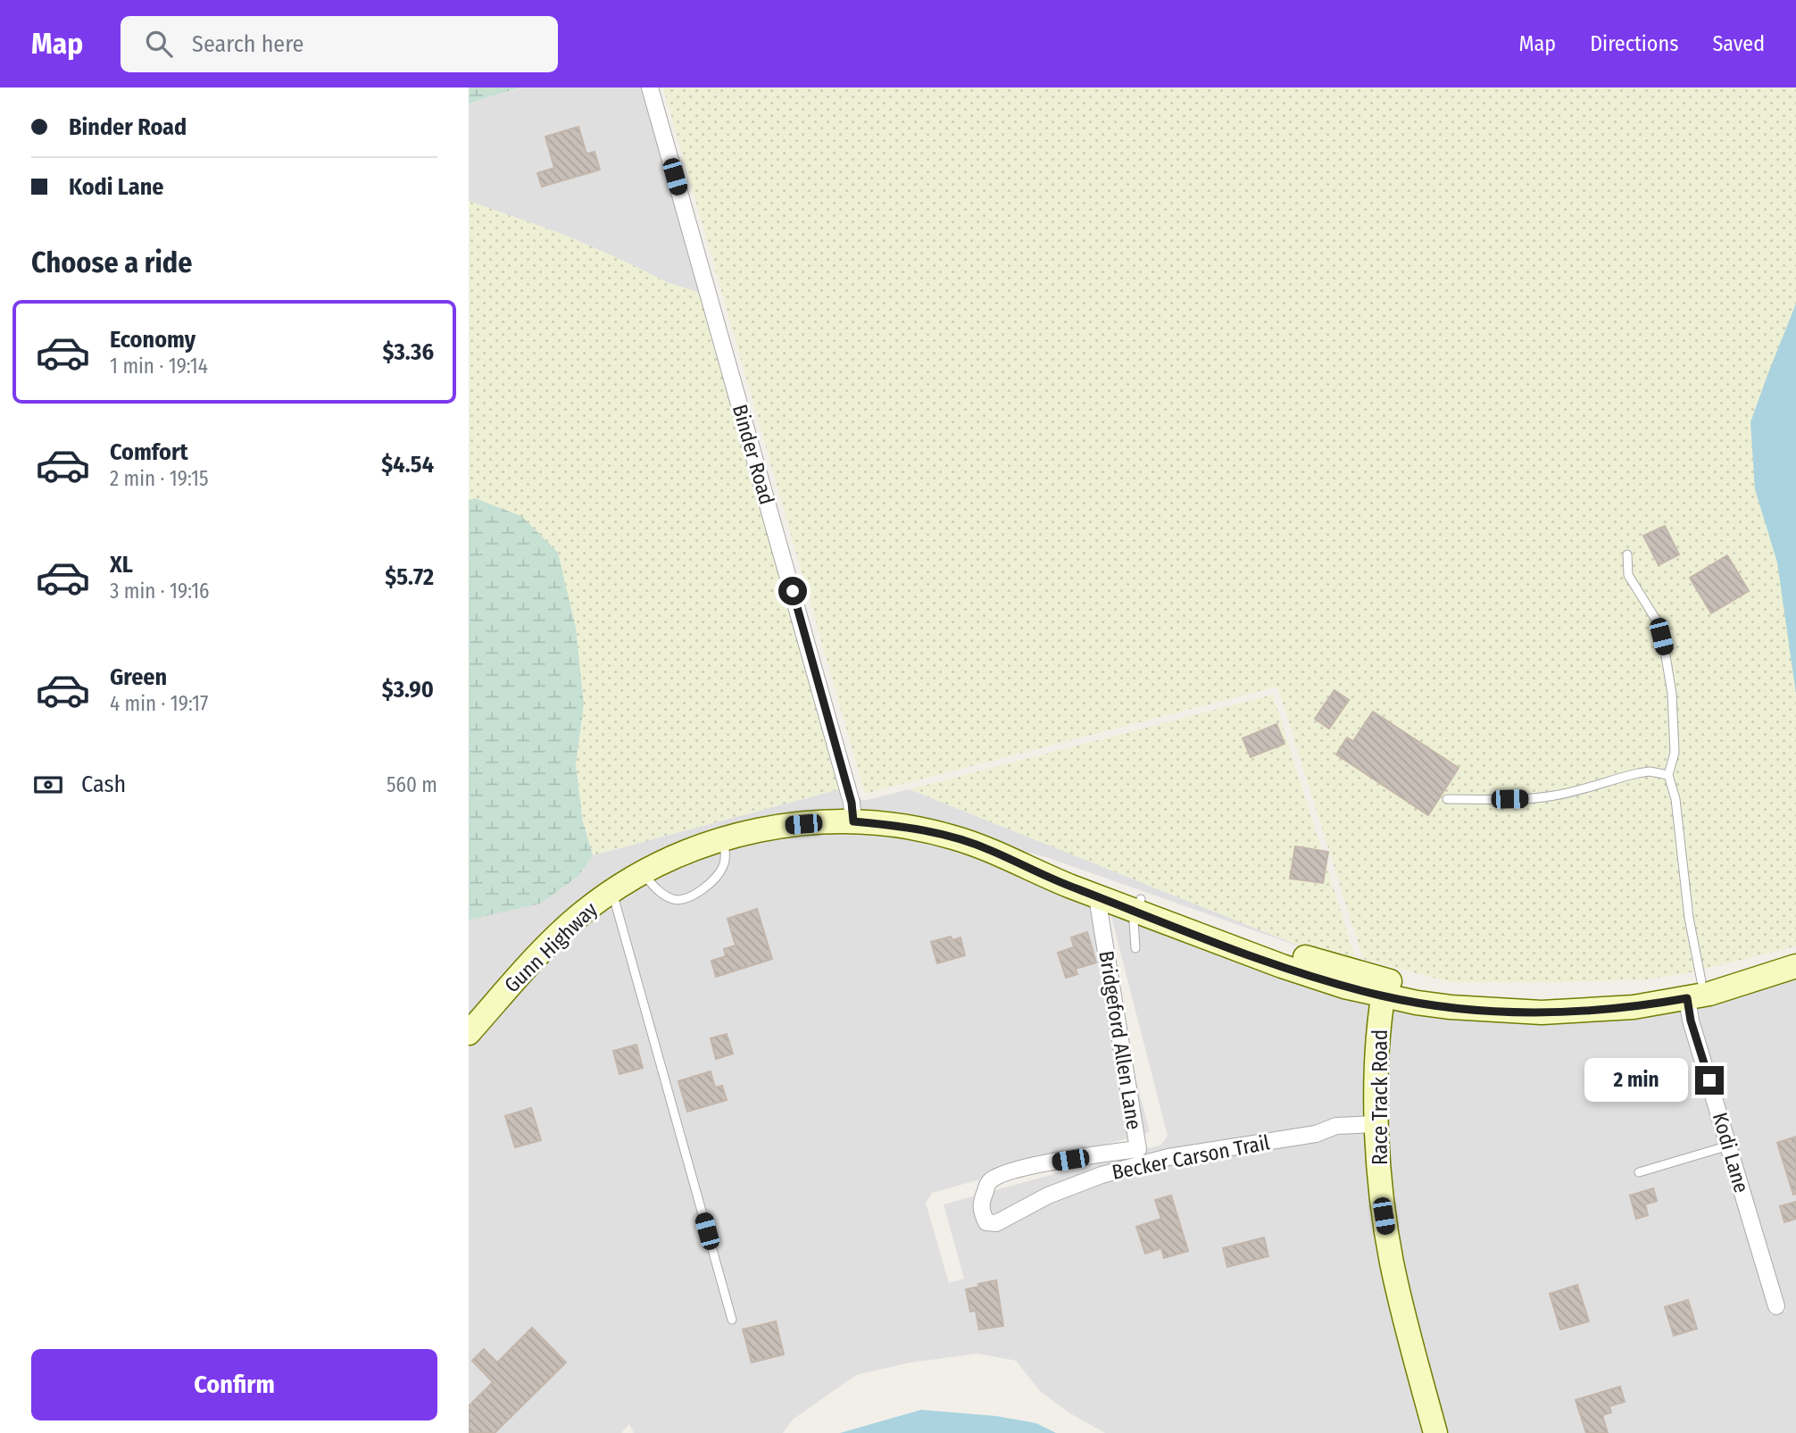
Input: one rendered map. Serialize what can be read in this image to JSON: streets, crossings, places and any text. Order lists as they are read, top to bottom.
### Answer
{
  "streets": {
    "main road": ["Gunn Highway", "Race Track Road"],
    "street": [
      "Binder Road",
      "Bridgeford Allen Lane",
      "Kodi Lane",
      "Becker Carson Trail"
    ]
  },
  "crossings": [
    ["Binder Road", "Gunn Highway"],
    ["Gunn Highway", "Bridgeford Allen Lane"],
    ["Gunn Highway", "Race Track Road"],
    ["Gunn Highway", "Kodi Lane"],
    ["Bridgeford Allen Lane", "Becker Carson Trail"],
    ["Race Track Road", "Becker Carson Trail"]
  ],
  "page": {
    "header": "Map",
    "search": "Search here",
    "nav": ["Map", "Directions", "Saved"],
    "banner": ["Binder Road", "Kodi Lane"],
    "heading": "Choose a ride",
    "list": [
      {
        "name": "Economy",
        "note": "1 min · 19:14",
        "value": "$3.36"
      },
      {
        "name": "Comfort",
        "note": "2 min · 19:15",
        "value": "$4.54"
      },
      {
        "name": "XL",
        "note": "3 min · 19:16",
        "value": "$5.72"
      },
      {
        "name": "Green",
        "note": "4 min · 19:17",
        "value": "$3.90"
      }
    ],
    "pay": ["Cash", "560 m"],
    "bubble": "2 min",
    "buttons": "Confirm"
  }
}
